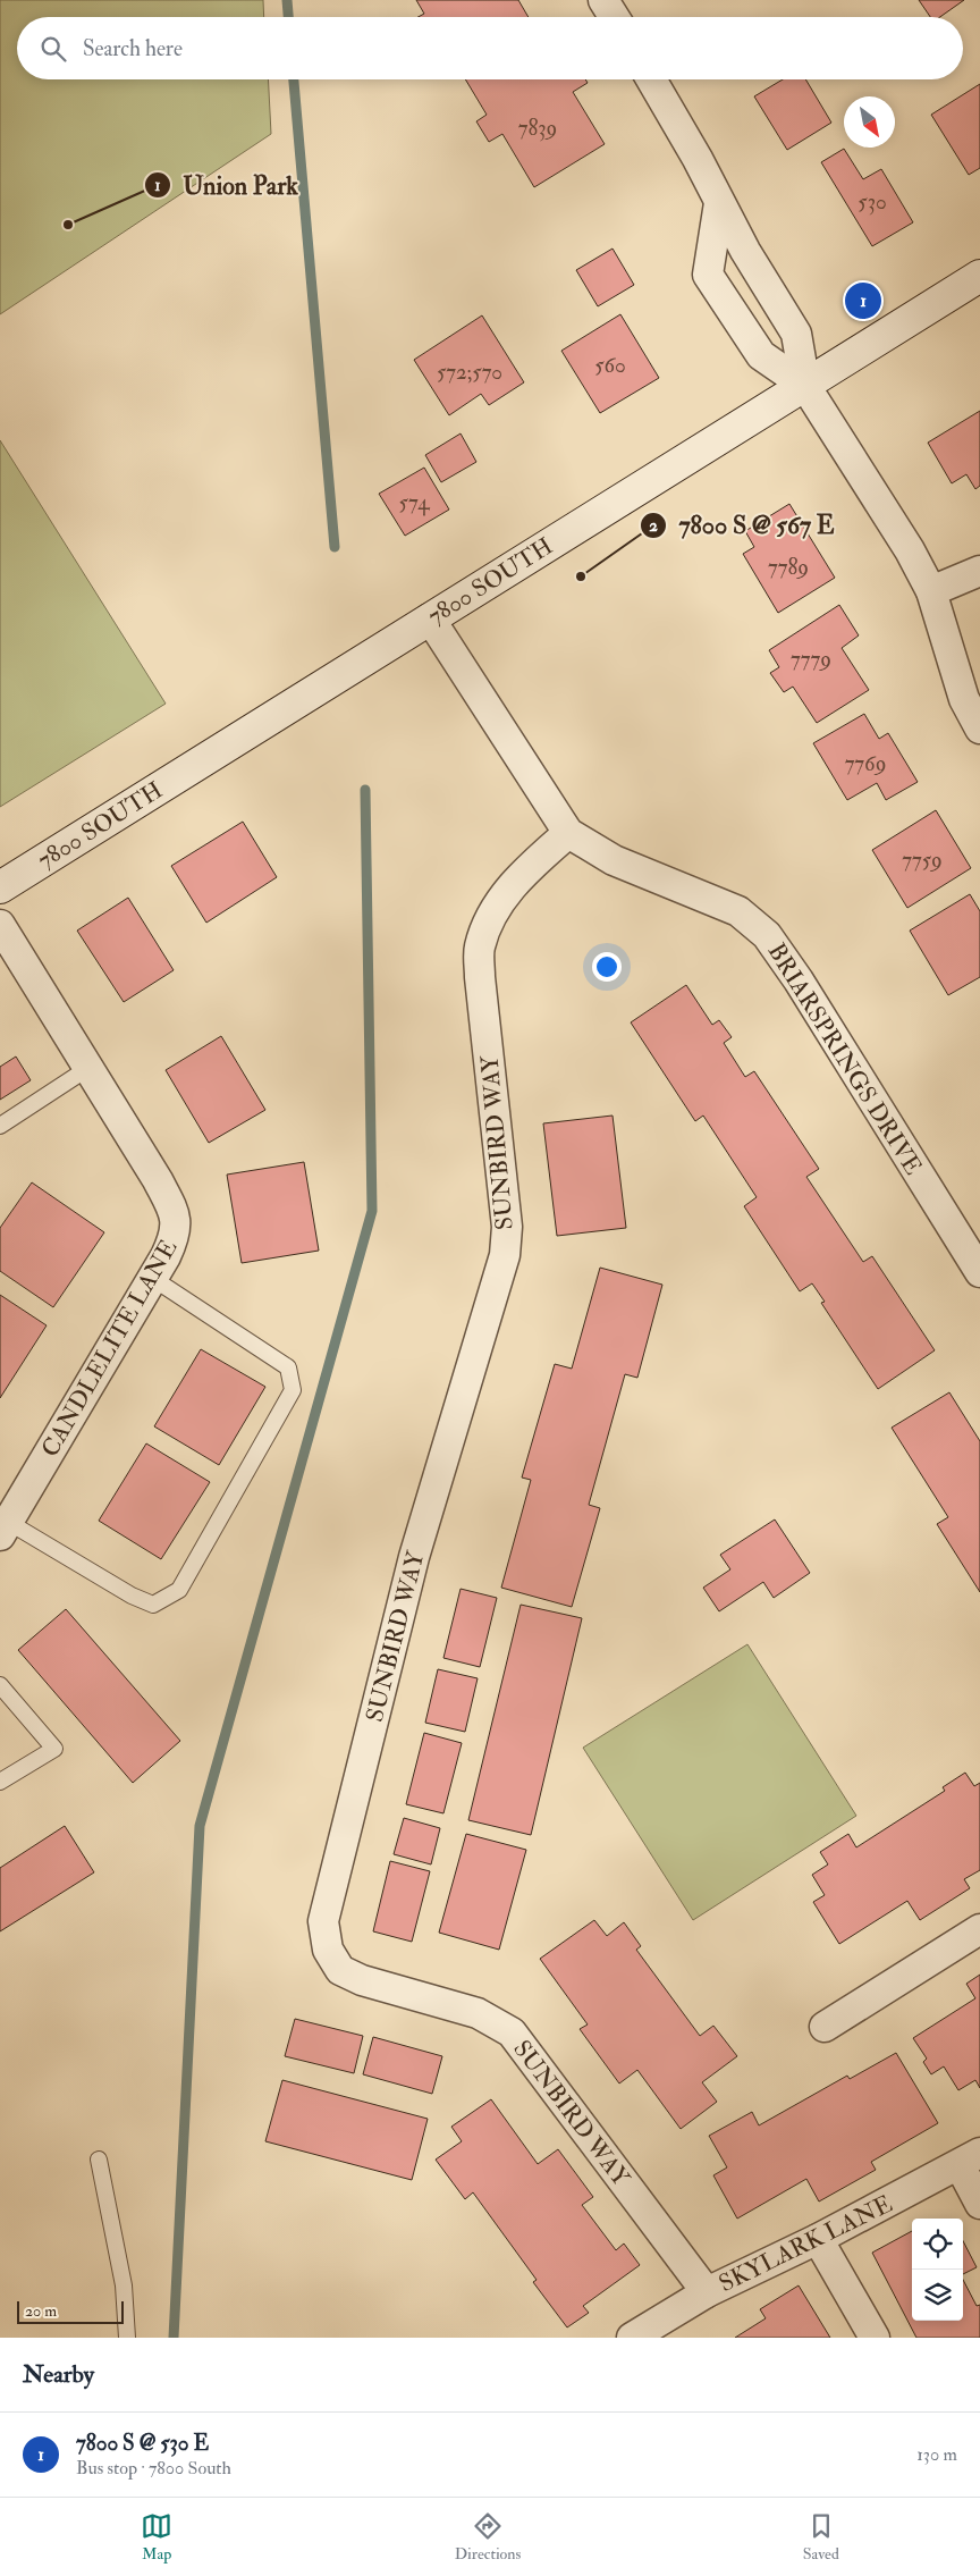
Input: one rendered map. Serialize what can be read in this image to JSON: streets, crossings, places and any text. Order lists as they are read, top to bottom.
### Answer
{
  "streets": {
    "main road": ["7800 SOUTH"],
    "street": [
      "BRIARSPRINGS DRIVE",
      "SUNBIRD WAY",
      "CANDLELITE LANE",
      "SKYLARK LANE"
    ]
  },
  "crossings": [
    ["7800 SOUTH", "BRIARSPRINGS DRIVE"],
    ["BRIARSPRINGS DRIVE", "SUNBIRD WAY"],
    ["SUNBIRD WAY", "SKYLARK LANE"]
  ],
  "places": ["Union Park", "7800 S @ 567 E"],
  "house_numbers": [
    "7839",
    "530",
    "560",
    "572;570",
    "574",
    "7789",
    "7779",
    "7769",
    "7759"
  ],
  "scale_bar": "20 m",
  "north": "bottom right",
  "page": {
    "search": "Search here",
    "pins": "1",
    "scale": "20 m",
    "heading": "Nearby",
    "list": [
      {
        "mark": "1",
        "name": "7800 S @ 530 E",
        "note": "Bus stop · 7800 South",
        "value": "130 m"
      }
    ],
    "nav": ["Map", "Directions", "Saved"]
  }
}
